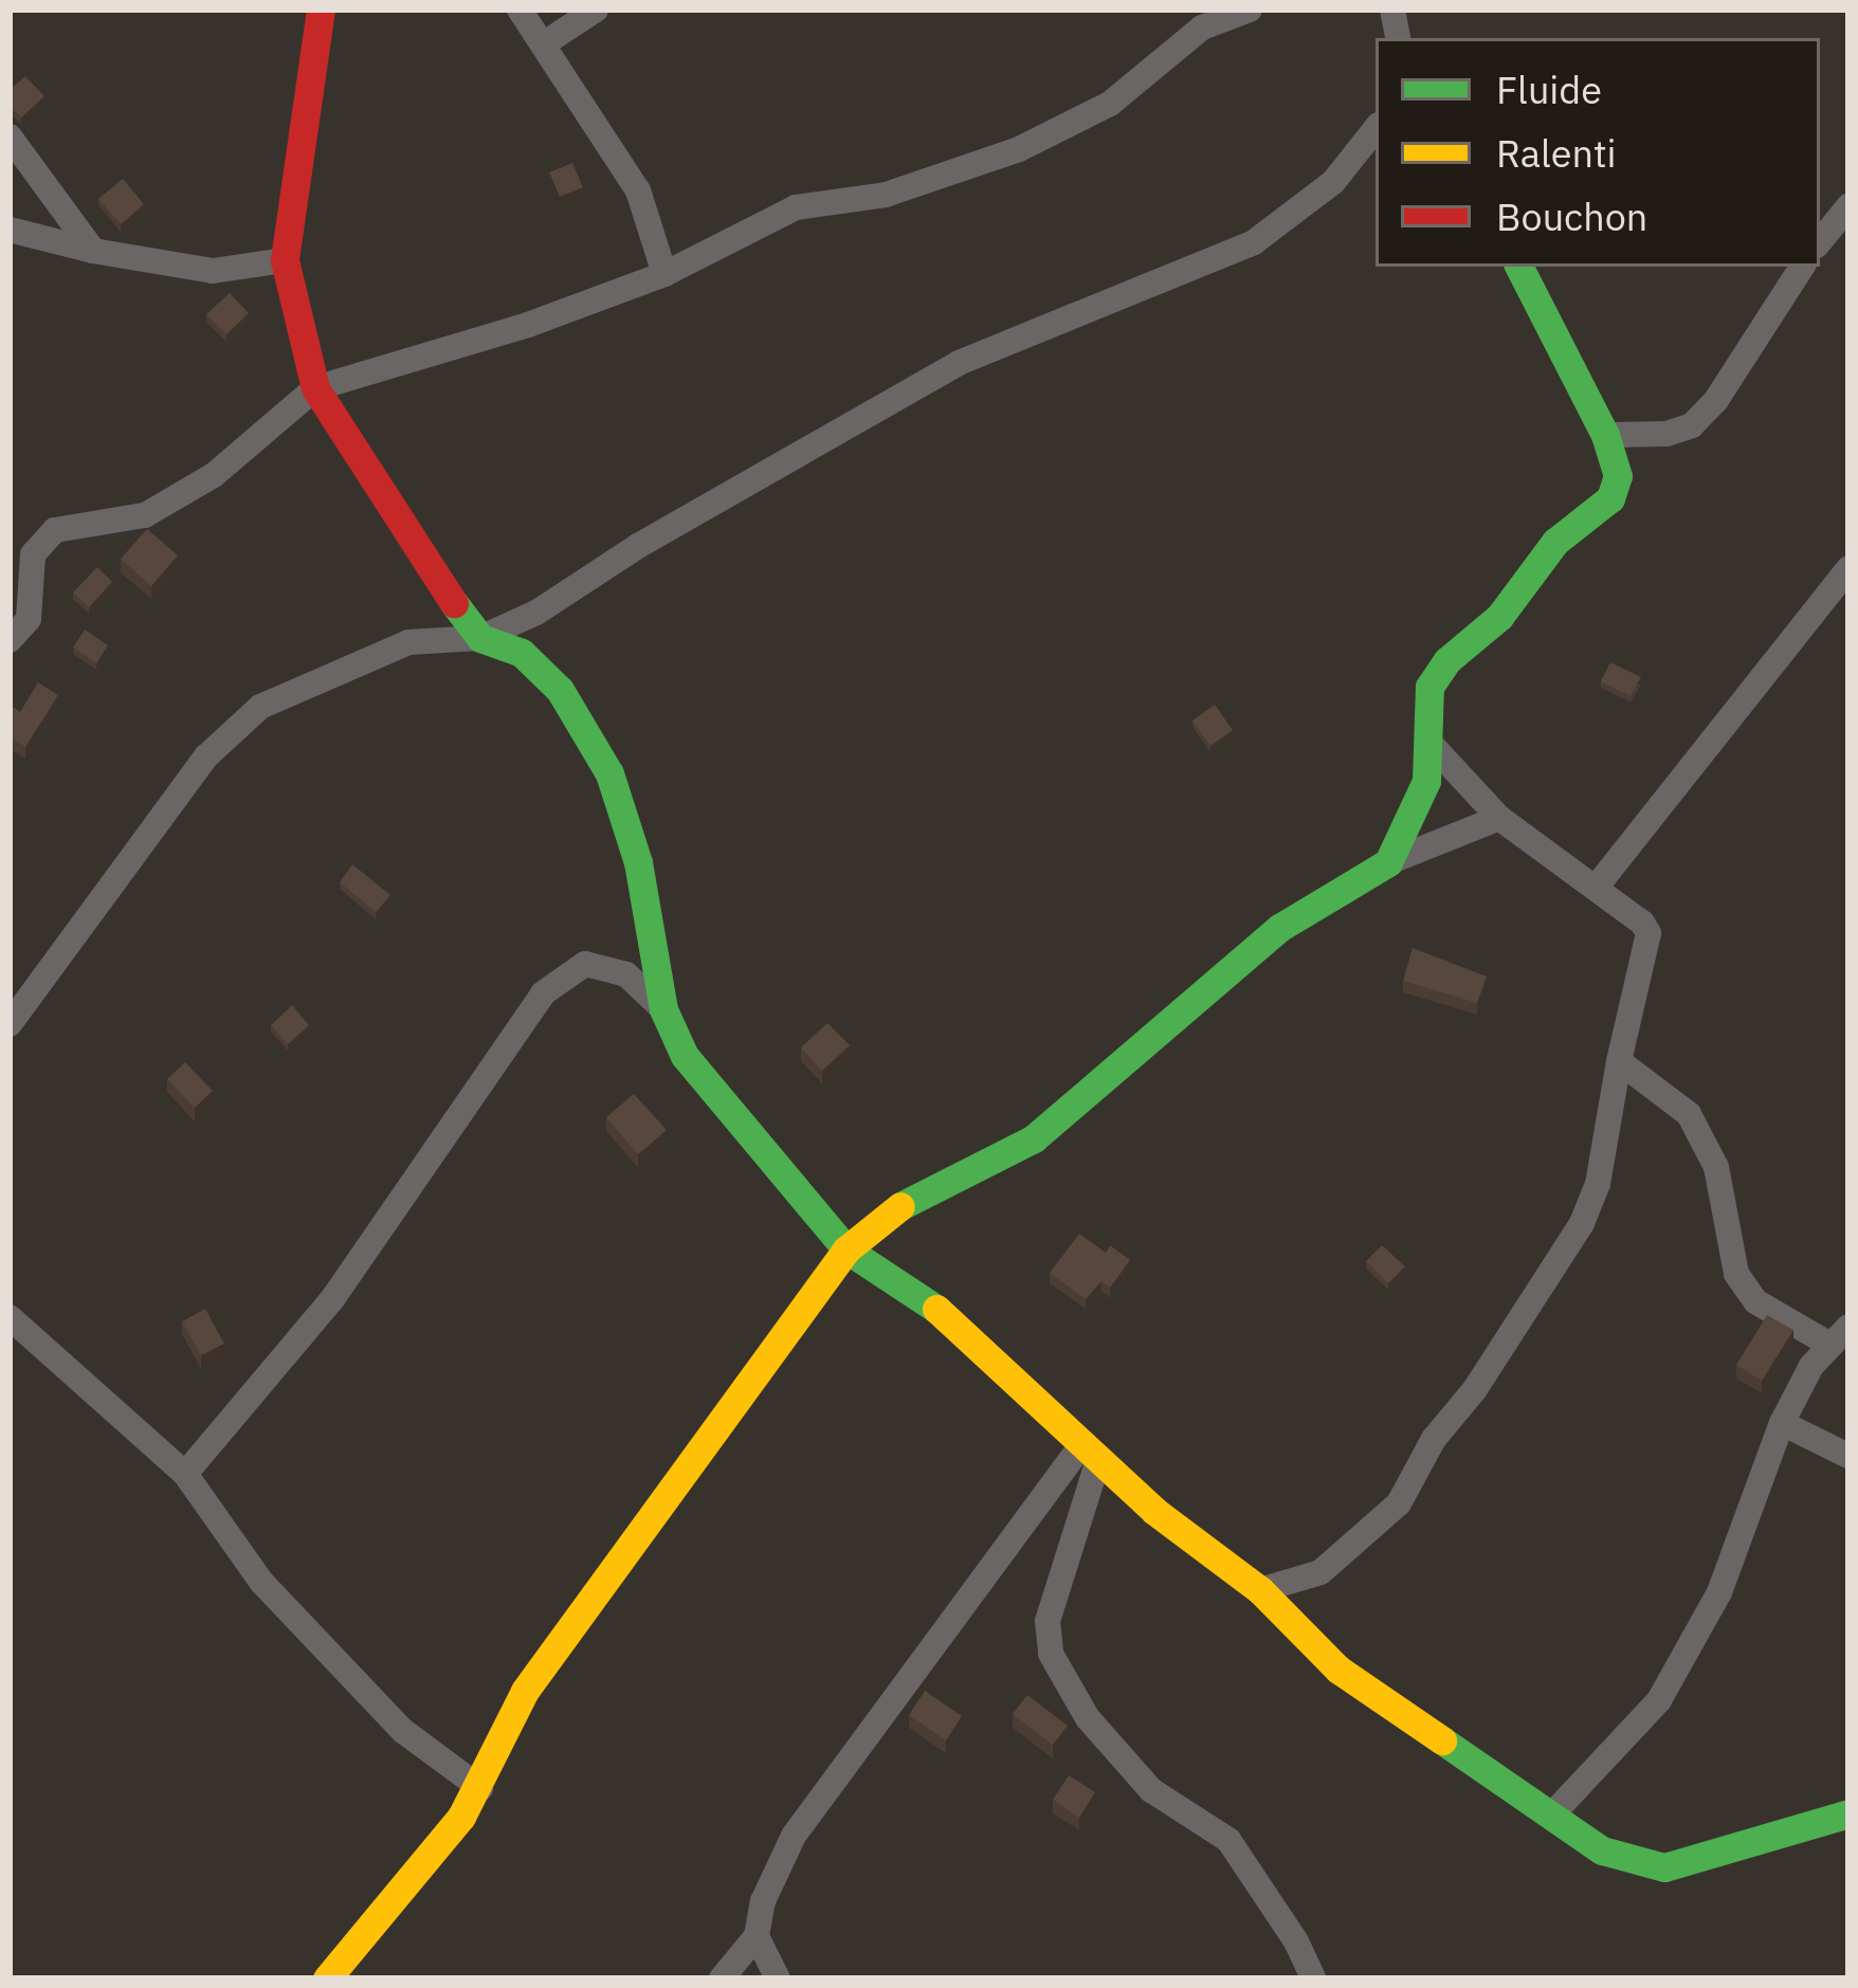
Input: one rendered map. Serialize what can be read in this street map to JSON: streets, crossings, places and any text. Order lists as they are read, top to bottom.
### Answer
{
  "legend": ["Fluide", "Ralenti", "Bouchon"]
}
